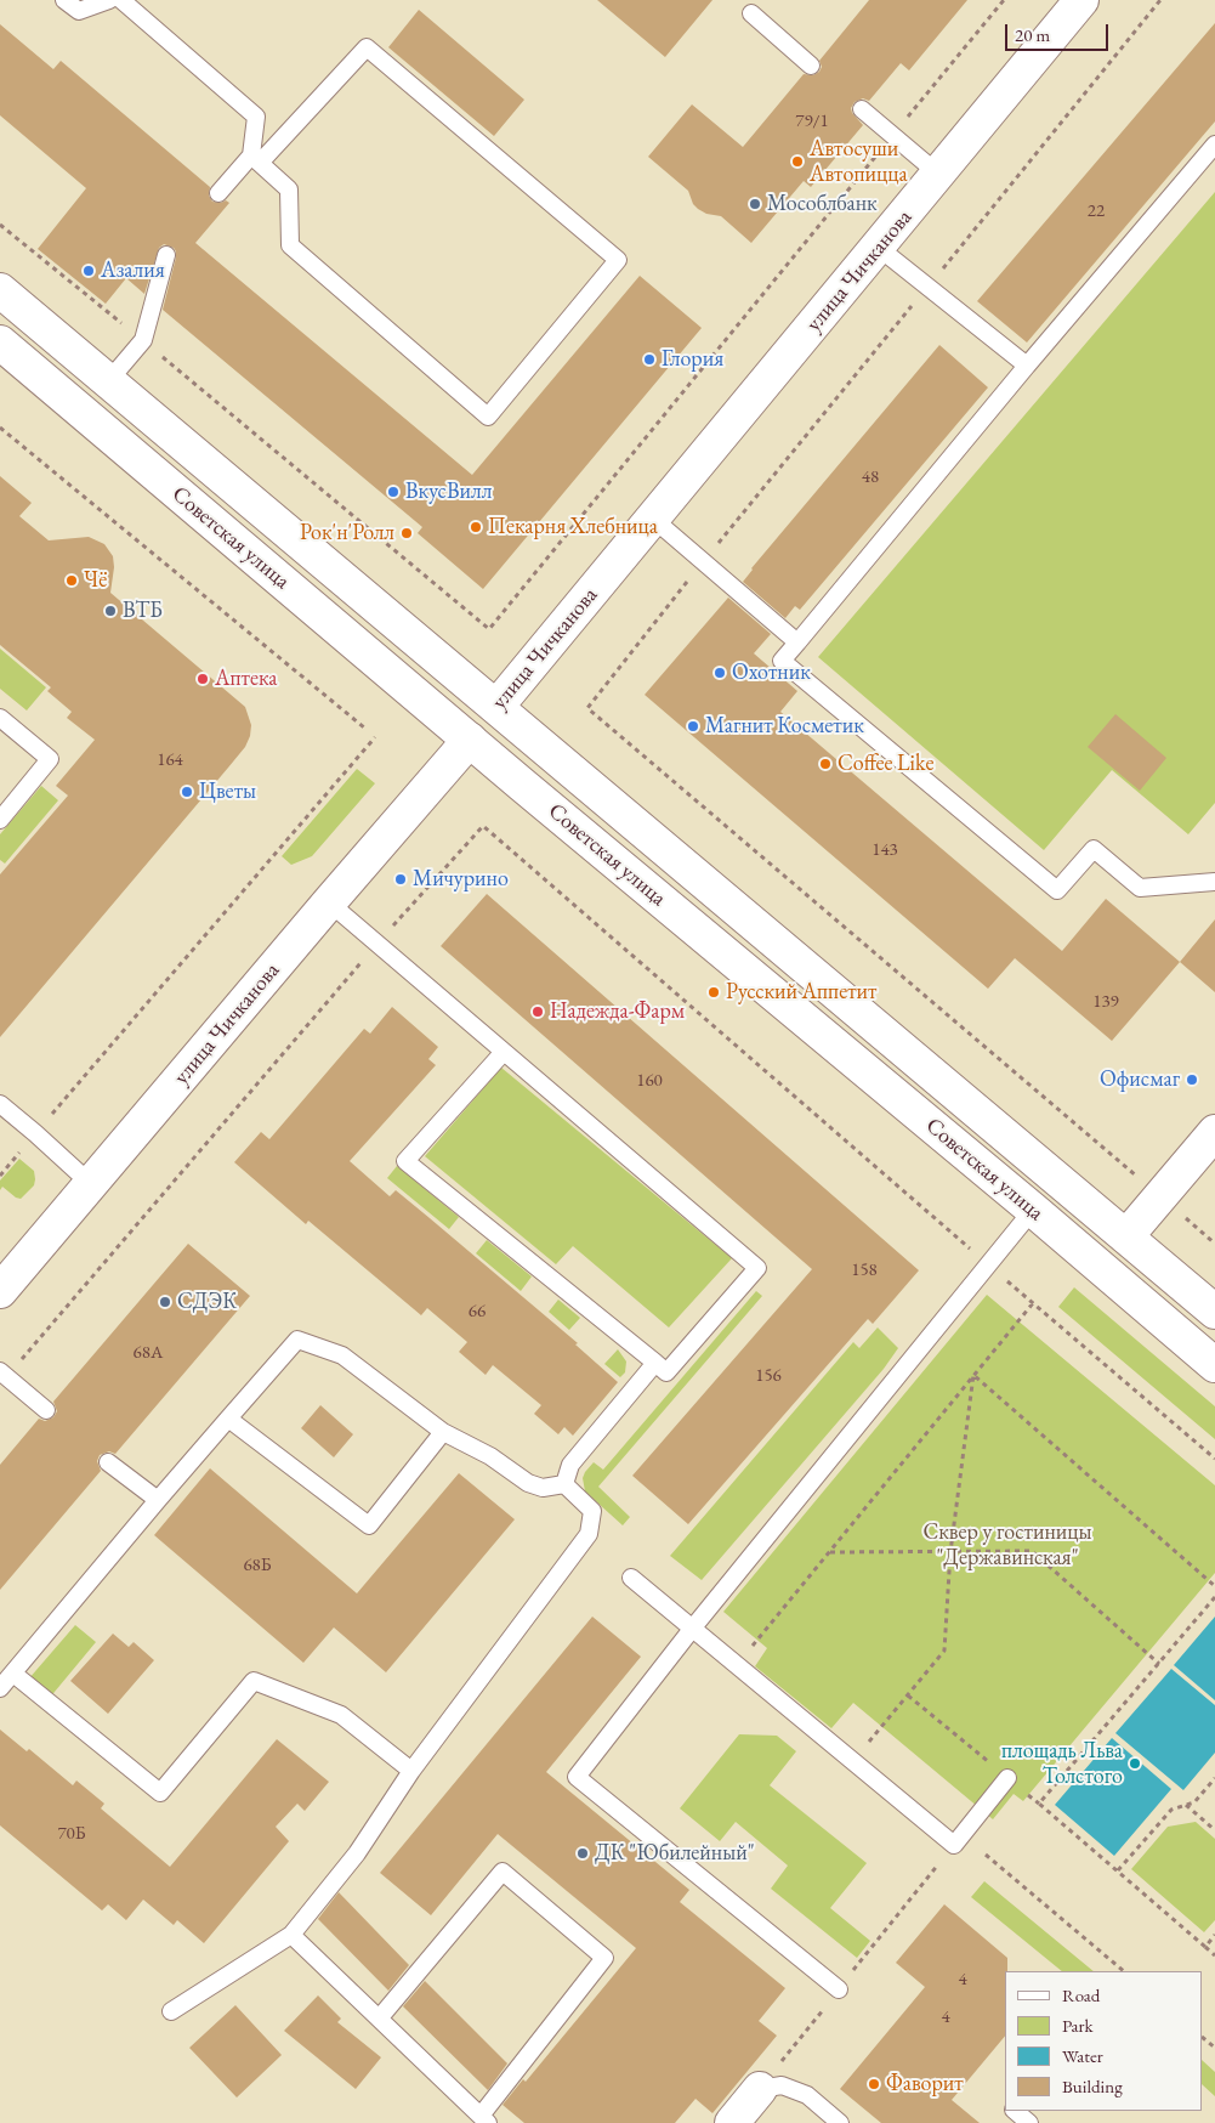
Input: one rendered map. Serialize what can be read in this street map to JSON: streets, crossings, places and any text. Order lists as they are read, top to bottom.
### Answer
{
  "streets": {
    "main road": ["улица Чичканова", "Советская улица"]
  },
  "crossings": [
    ["улица Чичканова", "Советская улица"]
  ],
  "parks": ["Сквер у гостиницы \"Державинская\""],
  "places": [
    "Автосуши Автопицца",
    "Мособлбанк",
    "Азалия",
    "Глория",
    "ВкусВилл",
    "Пекарня Хлебница",
    "Рок'н'Ролл",
    "Чё",
    "ВТБ",
    "Охотник",
    "Аптека",
    "Магнит Косметик",
    "Coffee Like",
    "Цветы",
    "Мичурино",
    "Русский Аппетит",
    "Надежда-Фарм",
    "Офисмаг",
    "СДЭК",
    "площадь Льва Толстого",
    "ДК \"Юбилейный\"",
    "Фаворит"
  ],
  "house_numbers": [
    "79/1",
    "22",
    "48",
    "164",
    "143",
    "139",
    "160",
    "158",
    "66",
    "68А",
    "156",
    "68Б",
    "70Б",
    "4",
    "4"
  ],
  "legend": [
    "Road",
    "Park",
    "Water",
    "Building"
  ],
  "scale_bar": "20 m"
}
